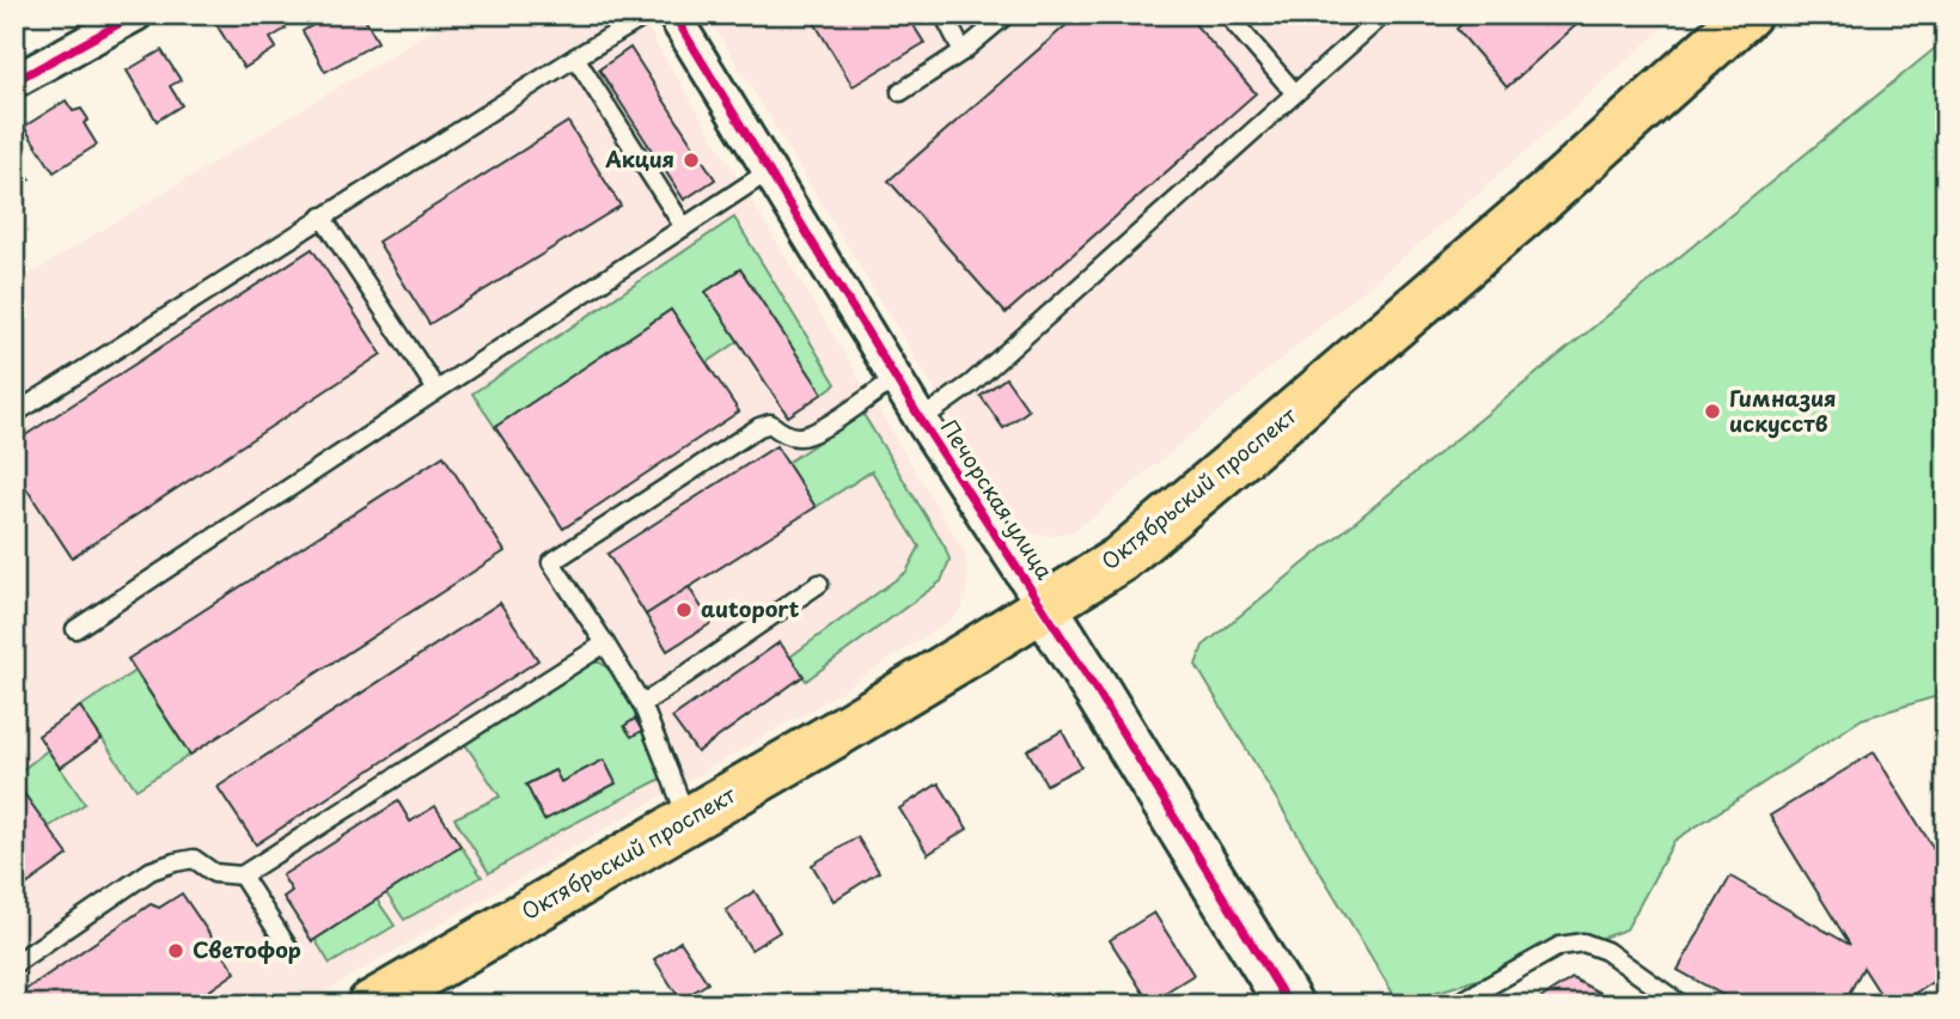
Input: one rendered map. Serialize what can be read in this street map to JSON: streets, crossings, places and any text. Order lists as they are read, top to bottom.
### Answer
{
  "streets": {
    "main road": ["Октябрьский проспект"],
    "street": ["Печорская улица"]
  },
  "crossings": [
    ["Октябрьский проспект", "Печорская улица"]
  ],
  "places": [
    "Акция",
    "Гимназия искусств",
    "autoport",
    "Светофор"
  ]
}
